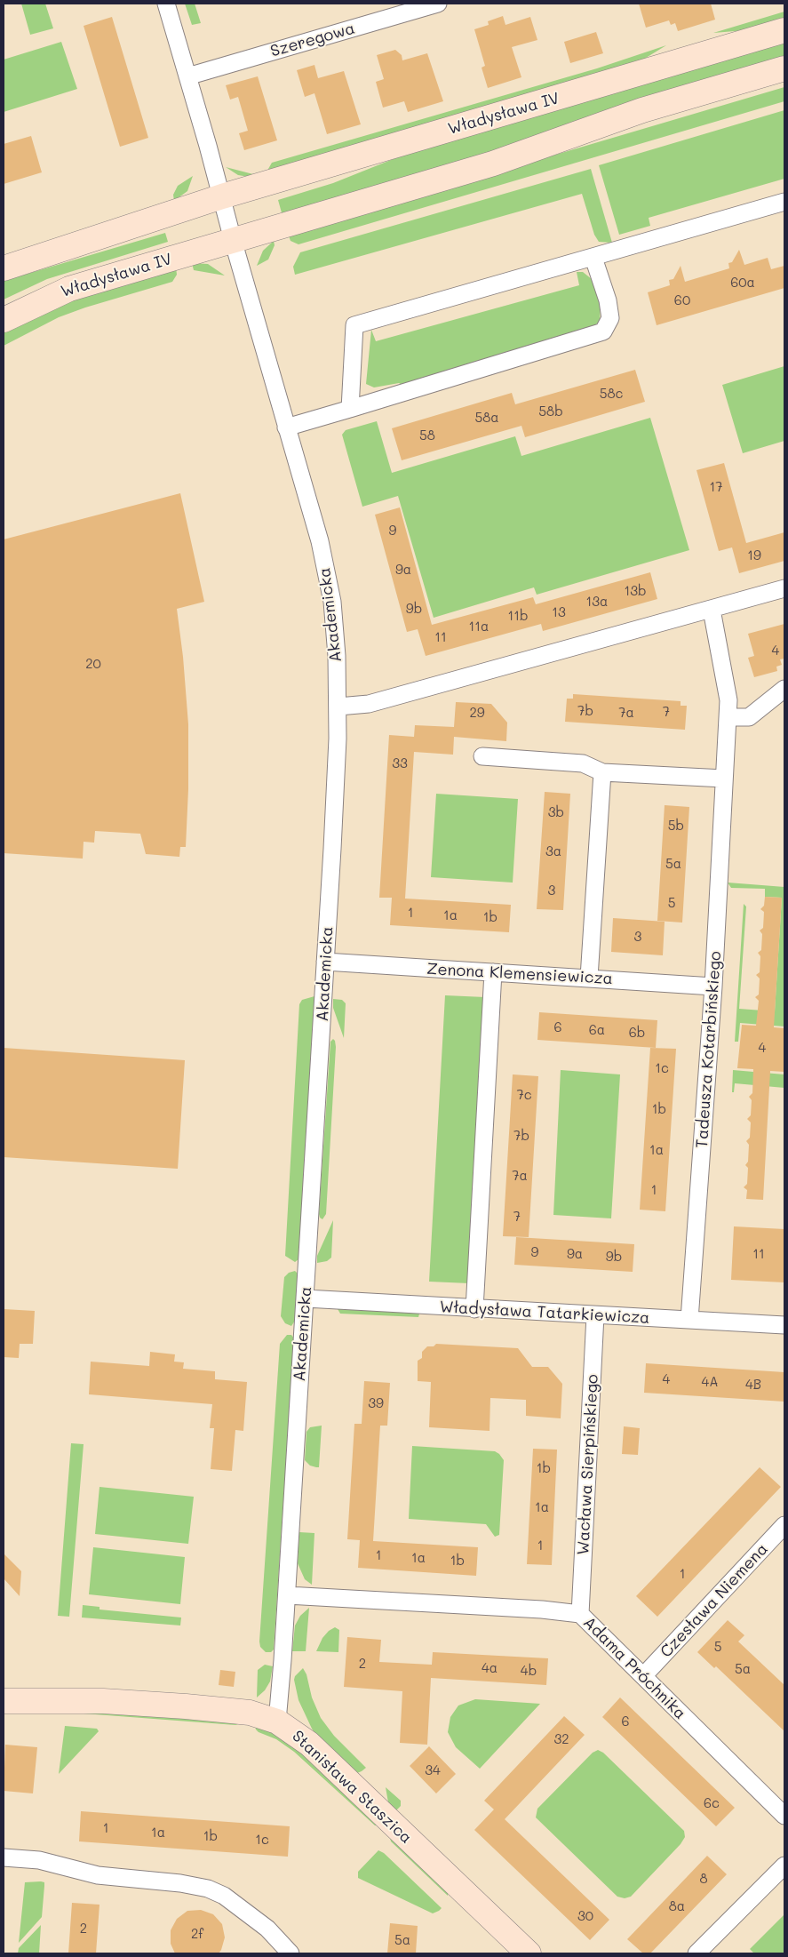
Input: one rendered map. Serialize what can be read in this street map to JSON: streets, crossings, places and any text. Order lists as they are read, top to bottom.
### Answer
{
  "streets": {
    "main road": ["Władysława IV", "Stanisława Staszica"],
    "street": [
      "Szeregowa",
      "Akademicka",
      "Zenona Klemensiewicza",
      "Tadeusza Kotarbińskiego",
      "Władysława Tatarkiewicza",
      "Wacława Sierpińskiego",
      "Czesława Niemena",
      "Adama Próchnika"
    ]
  },
  "crossings": [
    ["Władysława IV", "Akademicka"],
    ["Akademicka", "Zenona Klemensiewicza"],
    ["Akademicka", "Władysława Tatarkiewicza"],
    ["Akademicka", "Adama Próchnika"],
    ["Akademicka", "Stanisława Staszica"],
    ["Zenona Klemensiewicza", "Tadeusza Kotarbińskiego"],
    ["Tadeusza Kotarbińskiego", "Władysława Tatarkiewicza"],
    ["Władysława Tatarkiewicza", "Wacława Sierpińskiego"],
    ["Wacława Sierpińskiego", "Adama Próchnika"],
    ["Czesława Niemena", "Adama Próchnika"]
  ],
  "house_numbers": [
    "60a",
    "60",
    "58c",
    "58b",
    "58a",
    "58",
    "17",
    "9",
    "19",
    "9a",
    "13b",
    "13a",
    "9b",
    "13",
    "11b",
    "11a",
    "11",
    "4",
    "20",
    "7b",
    "7",
    "29",
    "7a",
    "33",
    "3b",
    "5b",
    "3a",
    "5a",
    "3",
    "5",
    "1",
    "1a",
    "1b",
    "3",
    "6",
    "6a",
    "6b",
    "4",
    "1c",
    "7c",
    "1b",
    "7b",
    "1a",
    "7a",
    "1",
    "7",
    "9",
    "9a",
    "11",
    "9b",
    "4",
    "4A",
    "4B",
    "39",
    "1b",
    "1a",
    "1",
    "1",
    "1a",
    "1b",
    "1",
    "5",
    "2",
    "4a",
    "5a",
    "4b",
    "6",
    "32",
    "34",
    "6c",
    "1",
    "1a",
    "1b",
    "1c",
    "8",
    "8a",
    "30",
    "2",
    "2f",
    "5a"
  ]
}
